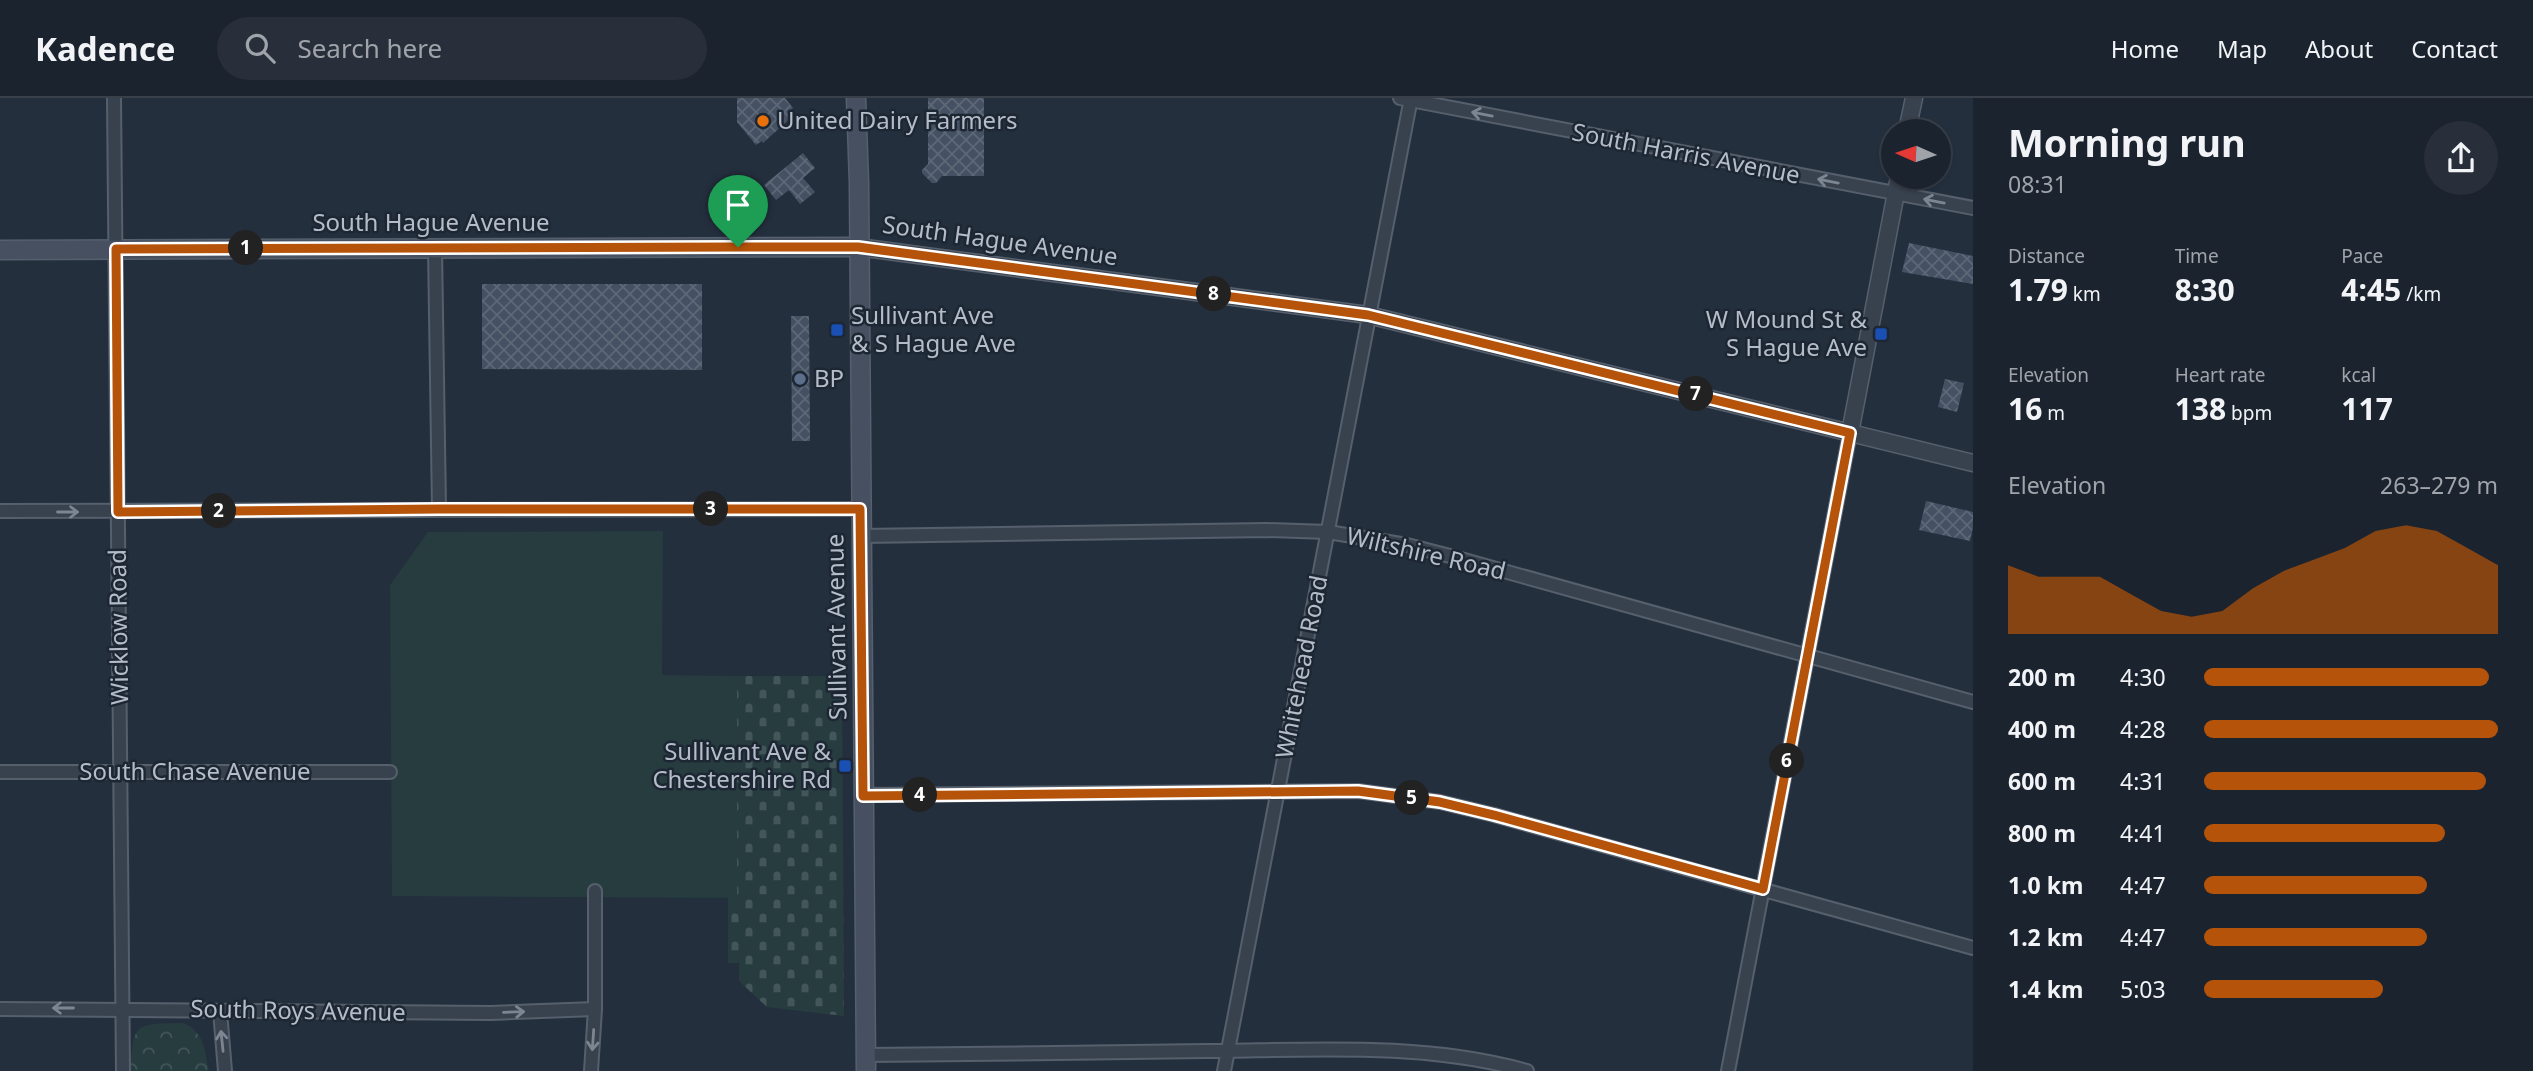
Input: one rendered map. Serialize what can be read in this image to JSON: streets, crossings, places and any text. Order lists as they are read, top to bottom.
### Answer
{
  "streets": {
    "main road": ["South Hague Avenue", "Sullivant Avenue"],
    "street": [
      "South Harris Avenue",
      "Wiltshire Road",
      "Wicklow Road",
      "Whitehead Road",
      "South Chase Avenue",
      "South Roys Avenue"
    ]
  },
  "crossings": [
    ["South Harris Avenue", "Whitehead Road"],
    ["South Hague Avenue", "Wicklow Road"],
    ["South Hague Avenue", "Sullivant Avenue"],
    ["South Hague Avenue", "Whitehead Road"],
    ["Wiltshire Road", "Sullivant Avenue"],
    ["Wiltshire Road", "Whitehead Road"],
    ["Wicklow Road", "South Chase Avenue"],
    ["Wicklow Road", "South Roys Avenue"]
  ],
  "one_way": ["South Harris Avenue"],
  "places": {
    "other": ["United Dairy Farmers", "BP"],
    "transit": ["Sullivant Ave & S Hague Ave", "W Mound St & S Hague Ave", "Sullivant Ave & Chestershire Rd"]
  },
  "north": "left",
  "page": {
    "header": "Kadence",
    "search": "Search here",
    "nav": [
      "Home",
      "Map",
      "About",
      "Contact"
    ],
    "heading": ["Morning run", "08:31"],
    "stats": [
      ["Distance", "1.79 km"],
      ["Time", "8:30"],
      ["Pace", "4:45 /km"],
      ["Elevation", "16 m"],
      ["Heart rate", "138 bpm"],
      ["kcal", "117"]
    ],
    "pins": [
      "1",
      "8",
      "7",
      "3",
      "2",
      "6",
      "4",
      "5"
    ],
    "chart": ["Elevation", "263–279 m"],
    "list": [
      {
        "name": "200 m",
        "note": "4:30"
      },
      {
        "name": "400 m",
        "note": "4:28"
      },
      {
        "name": "600 m",
        "note": "4:31"
      },
      {
        "name": "800 m",
        "note": "4:41"
      },
      {
        "name": "1.0 km",
        "note": "4:47"
      },
      {
        "name": "1.2 km",
        "note": "4:47"
      },
      {
        "name": "1.4 km",
        "note": "5:03"
      }
    ]
  }
}
